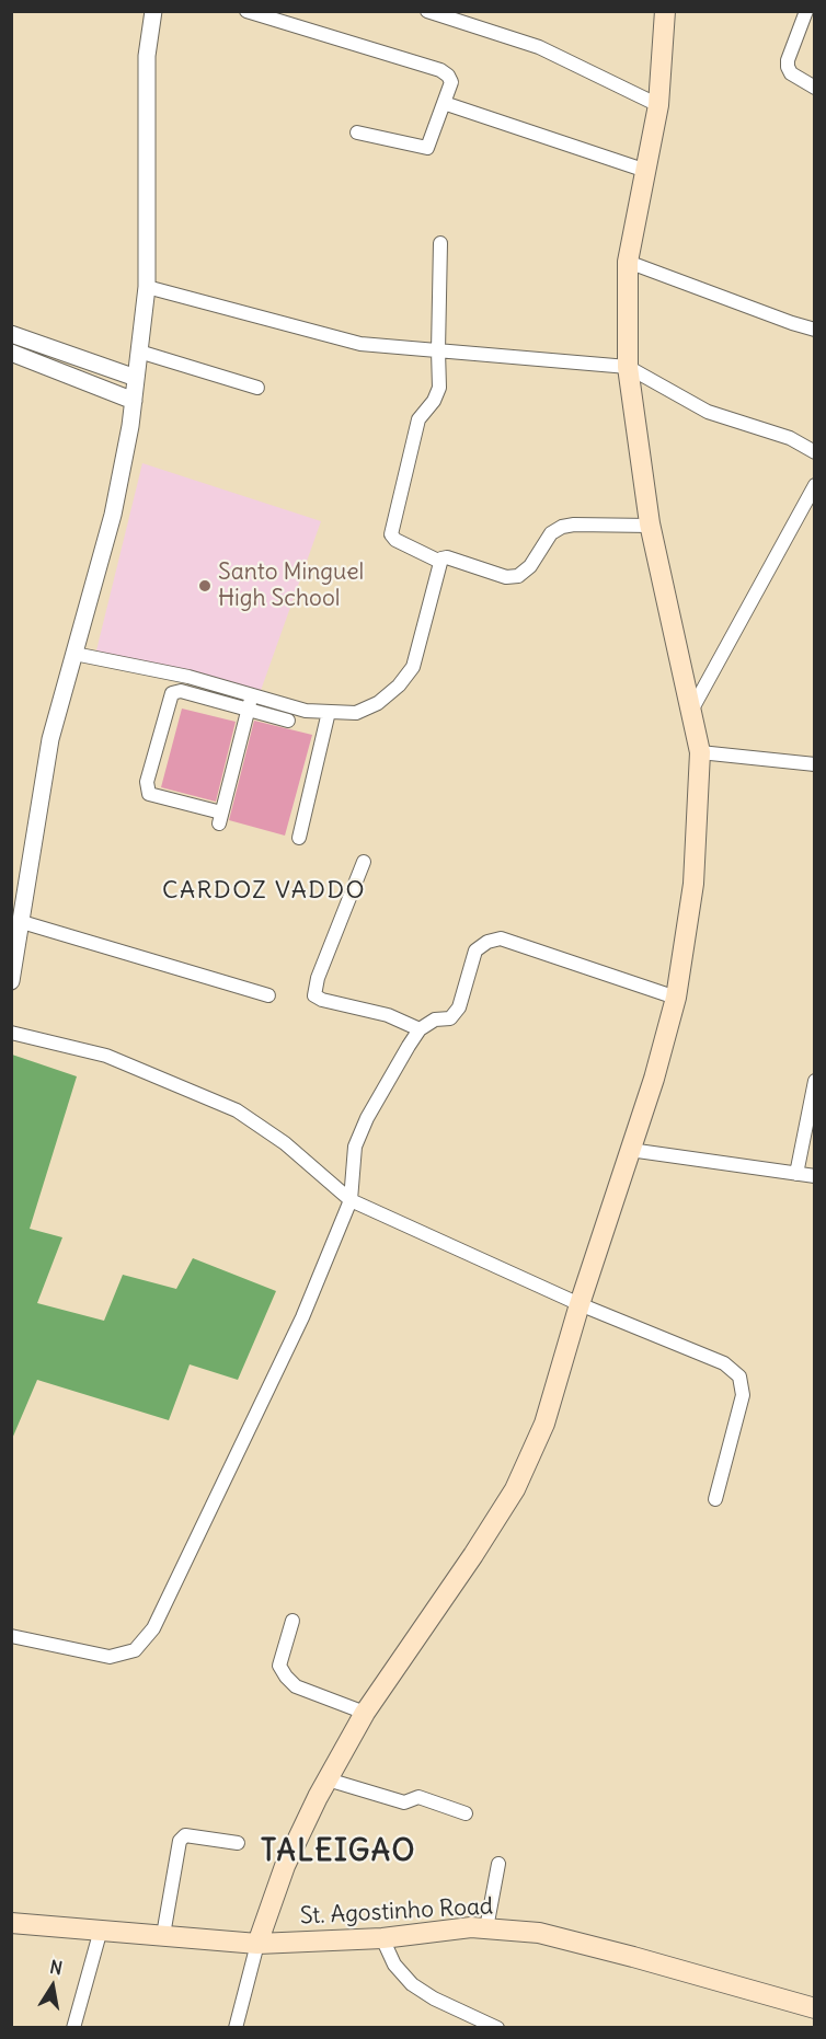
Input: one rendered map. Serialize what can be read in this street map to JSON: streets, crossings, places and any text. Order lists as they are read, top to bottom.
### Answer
{
  "streets": {
    "main road": ["St. Agostinho Road"]
  },
  "districts": ["CARDOZ VADDO", "TALEIGAO"],
  "places": ["Santo Minguel High School"],
  "north": "top"
}
